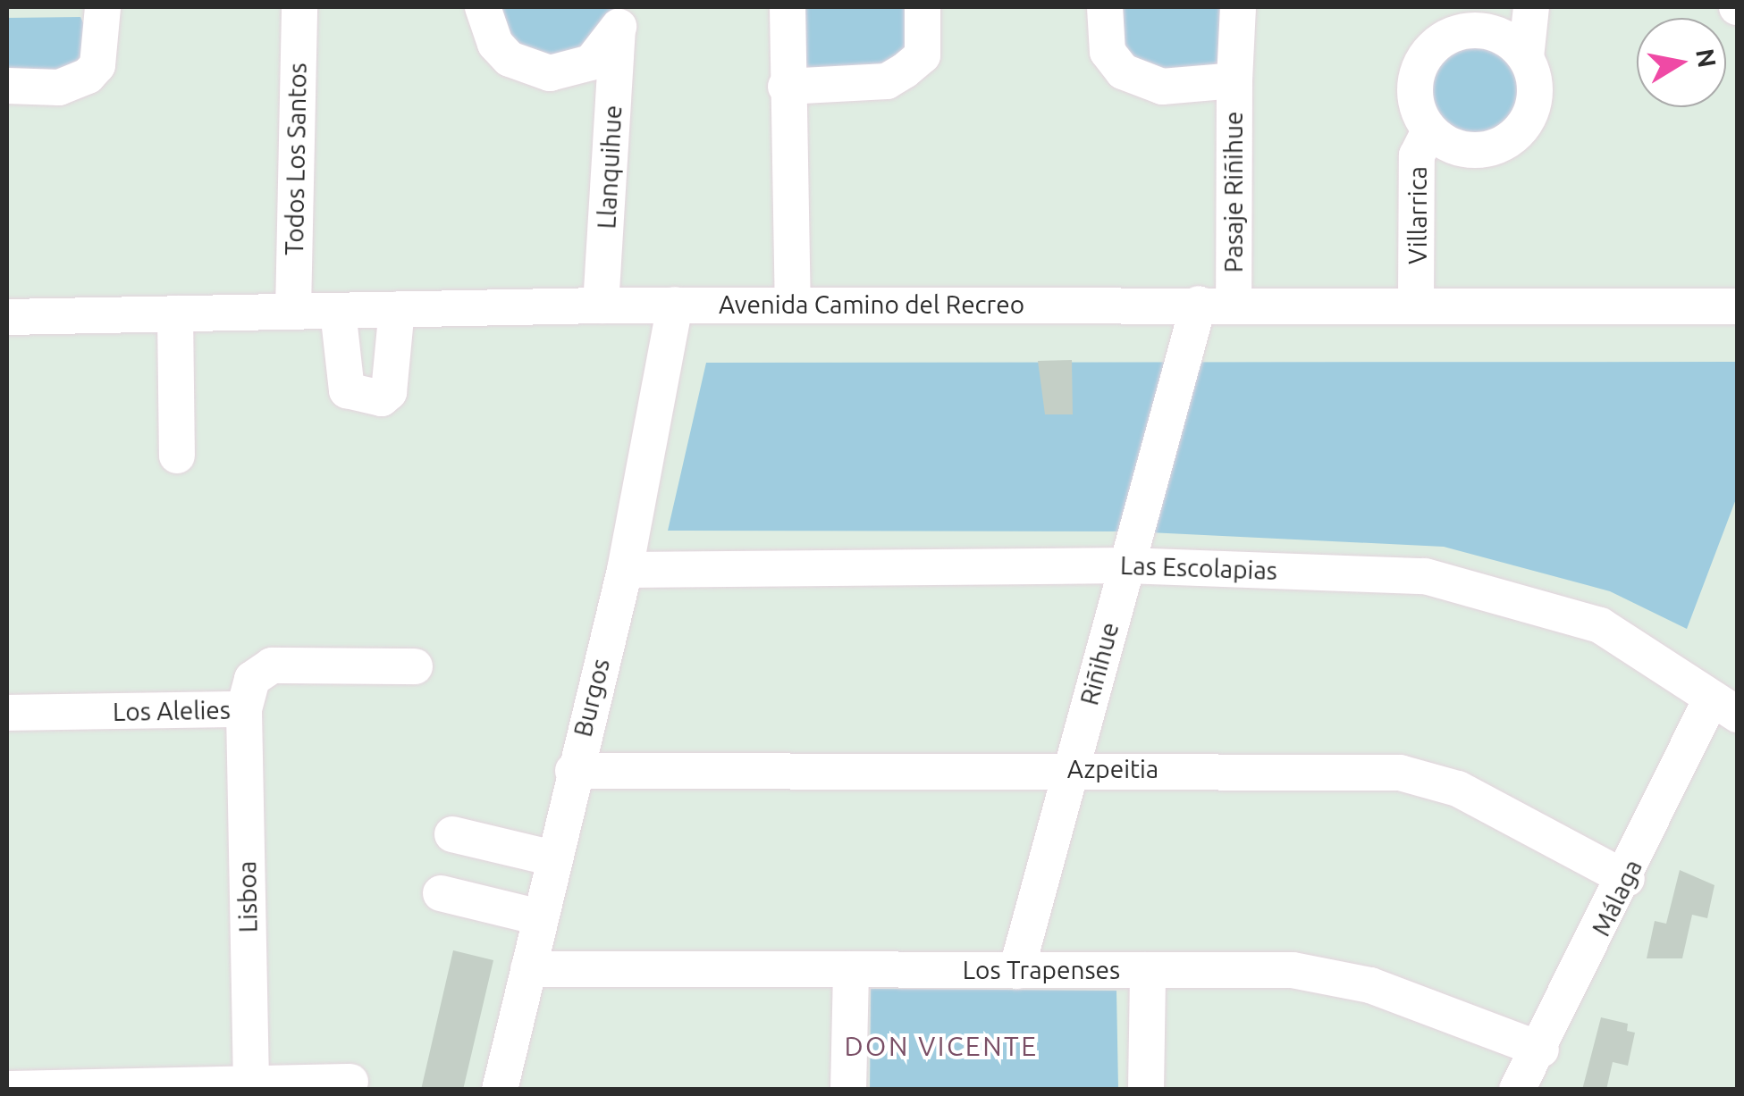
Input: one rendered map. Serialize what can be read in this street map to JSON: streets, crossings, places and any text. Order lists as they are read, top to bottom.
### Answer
{
  "streets": {
    "street": [
      "Todos Los Santos",
      "Llanquihue",
      "Pasaje Riñihue",
      "Villarrica",
      "Avenida Camino del Recreo",
      "Las Escolapias",
      "Riñihue",
      "Burgos",
      "Los Alelies",
      "Azpeitia",
      "Lisboa",
      "Málaga",
      "Los Trapenses"
    ]
  },
  "crossings": [
    ["Todos Los Santos", "Avenida Camino del Recreo"],
    ["Llanquihue", "Avenida Camino del Recreo"],
    ["Pasaje Riñihue", "Avenida Camino del Recreo"],
    ["Pasaje Riñihue", "Riñihue"],
    ["Villarrica", "Avenida Camino del Recreo"],
    ["Avenida Camino del Recreo", "Riñihue"],
    ["Avenida Camino del Recreo", "Burgos"],
    ["Las Escolapias", "Riñihue"],
    ["Las Escolapias", "Burgos"],
    ["Las Escolapias", "Málaga"],
    ["Riñihue", "Azpeitia"],
    ["Riñihue", "Los Trapenses"],
    ["Burgos", "Azpeitia"],
    ["Burgos", "Los Trapenses"],
    ["Los Alelies", "Lisboa"],
    ["Azpeitia", "Málaga"],
    ["Málaga", "Los Trapenses"]
  ],
  "districts": ["DON VICENTE"],
  "north": "right"
}
